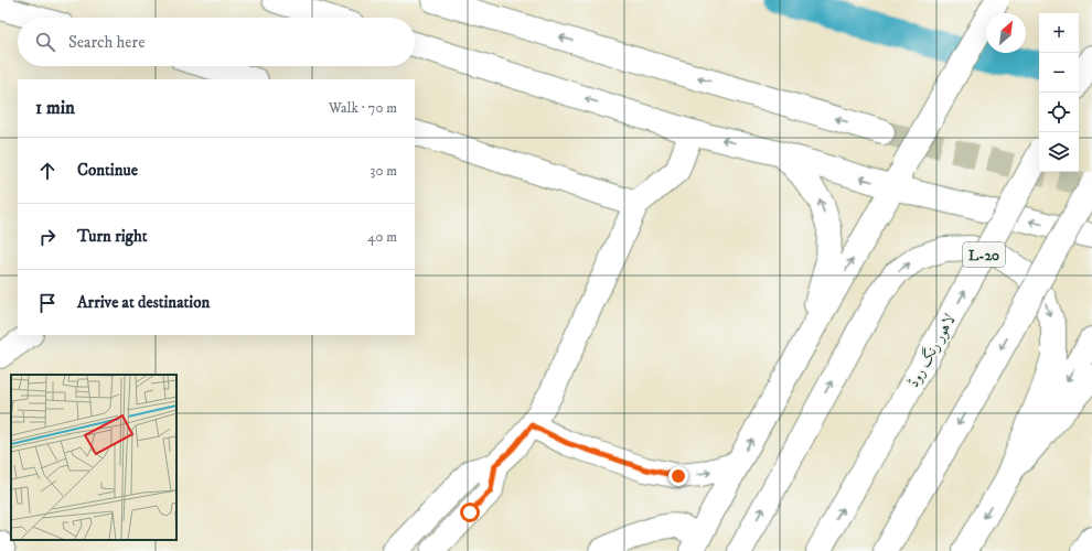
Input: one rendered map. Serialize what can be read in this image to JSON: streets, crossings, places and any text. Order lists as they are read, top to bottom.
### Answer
{
  "streets": {
    "main road": ["L-20", "لاہور رنگ روڈ"]
  },
  "north": "top right",
  "page": {
    "map_buttons": ["+", "−"],
    "search": "Search here",
    "heading": ["1 min", "Walk · 70 m"],
    "list": [
      ["Continue", "30 m"],
      ["Turn right", "40 m"],
      "Arrive at destination"
    ]
  }
}
